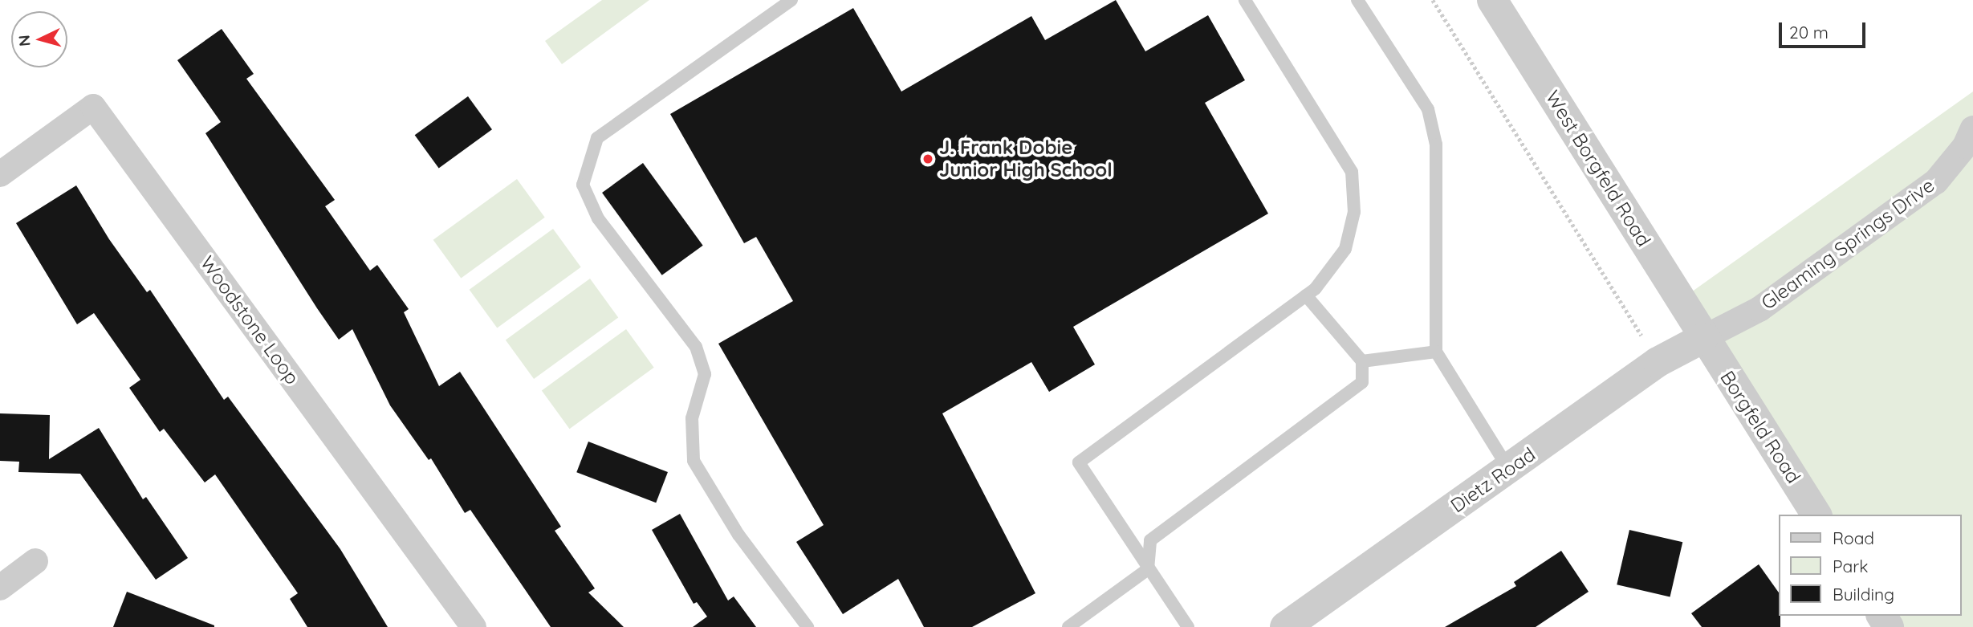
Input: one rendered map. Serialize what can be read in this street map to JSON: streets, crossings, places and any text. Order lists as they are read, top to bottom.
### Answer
{
  "streets": {
    "street": [
      "West Borgfeld Road",
      "Gleaming Springs Drive",
      "Woodstone Loop",
      "Borgfeld Road",
      "Dietz Road"
    ]
  },
  "crossings": [
    ["West Borgfeld Road", "Gleaming Springs Drive"],
    ["West Borgfeld Road", "Borgfeld Road"],
    ["West Borgfeld Road", "Dietz Road"],
    ["Gleaming Springs Drive", "Borgfeld Road"],
    ["Gleaming Springs Drive", "Dietz Road"],
    ["Borgfeld Road", "Dietz Road"]
  ],
  "places": ["J. Frank Dobie Junior High School"],
  "legend": ["Road", "Park", "Building"],
  "scale_bar": "20 m",
  "north": "left"
}
